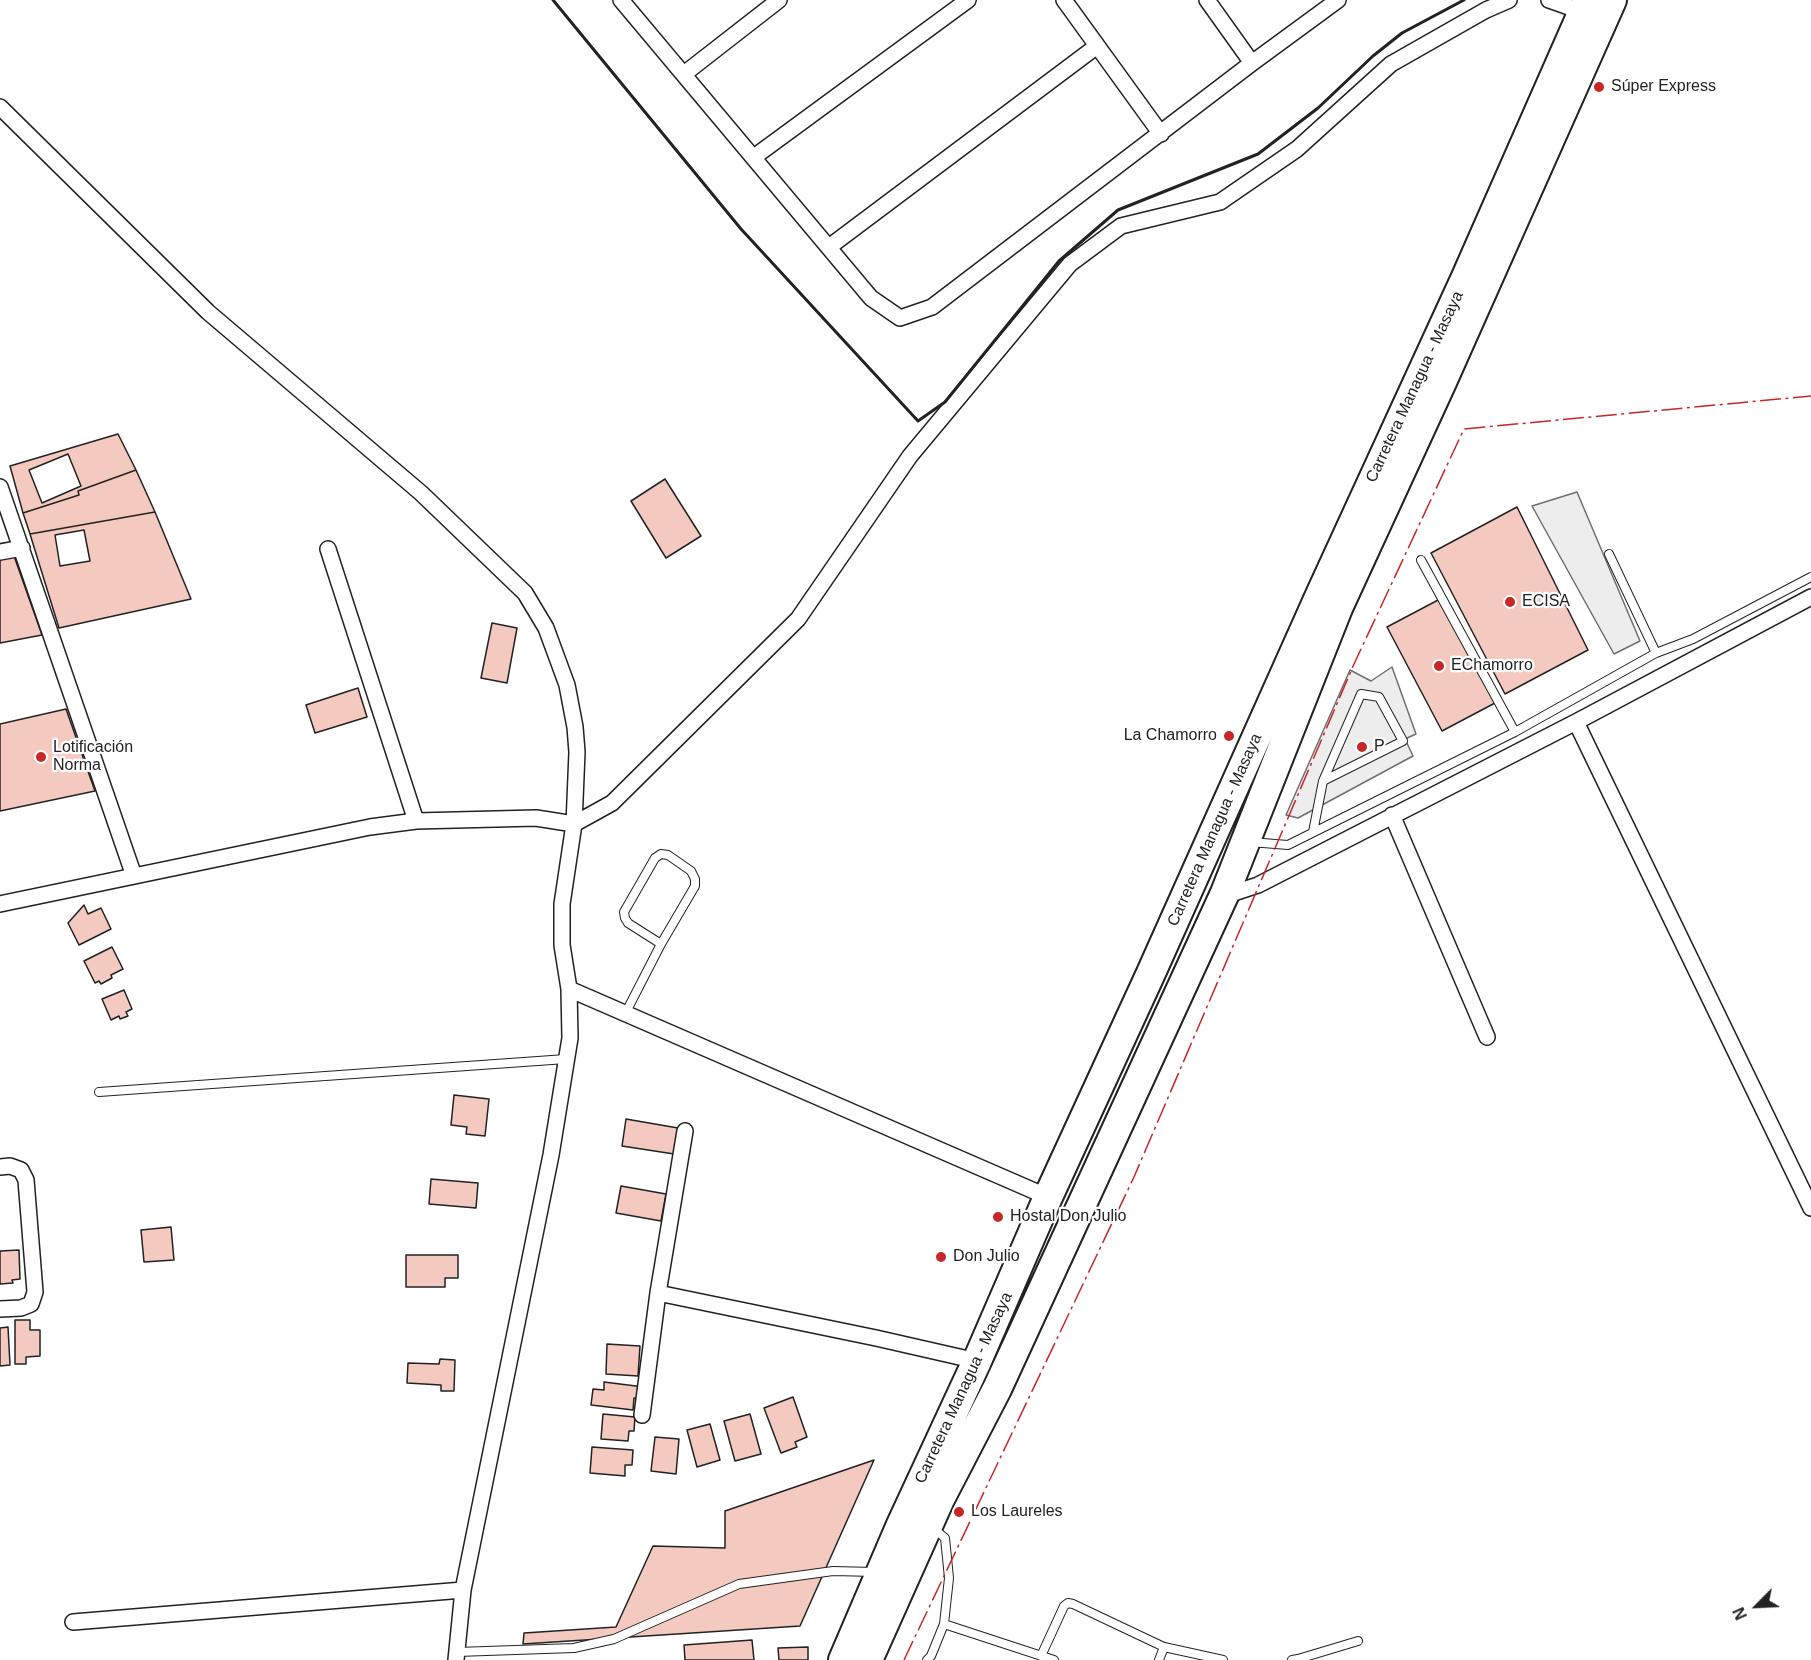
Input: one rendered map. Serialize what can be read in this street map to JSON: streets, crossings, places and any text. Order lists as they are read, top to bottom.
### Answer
{
  "streets": {
    "highway": ["Carretera Managua - Masaya"]
  },
  "places": [
    "Súper Express",
    "ECISA",
    "EChamorro",
    "La Chamorro",
    "P",
    "Lotificación Norma",
    "Hostal Don Julio",
    "Don Julio",
    "Los Laureles"
  ],
  "north": "bottom left"
}
